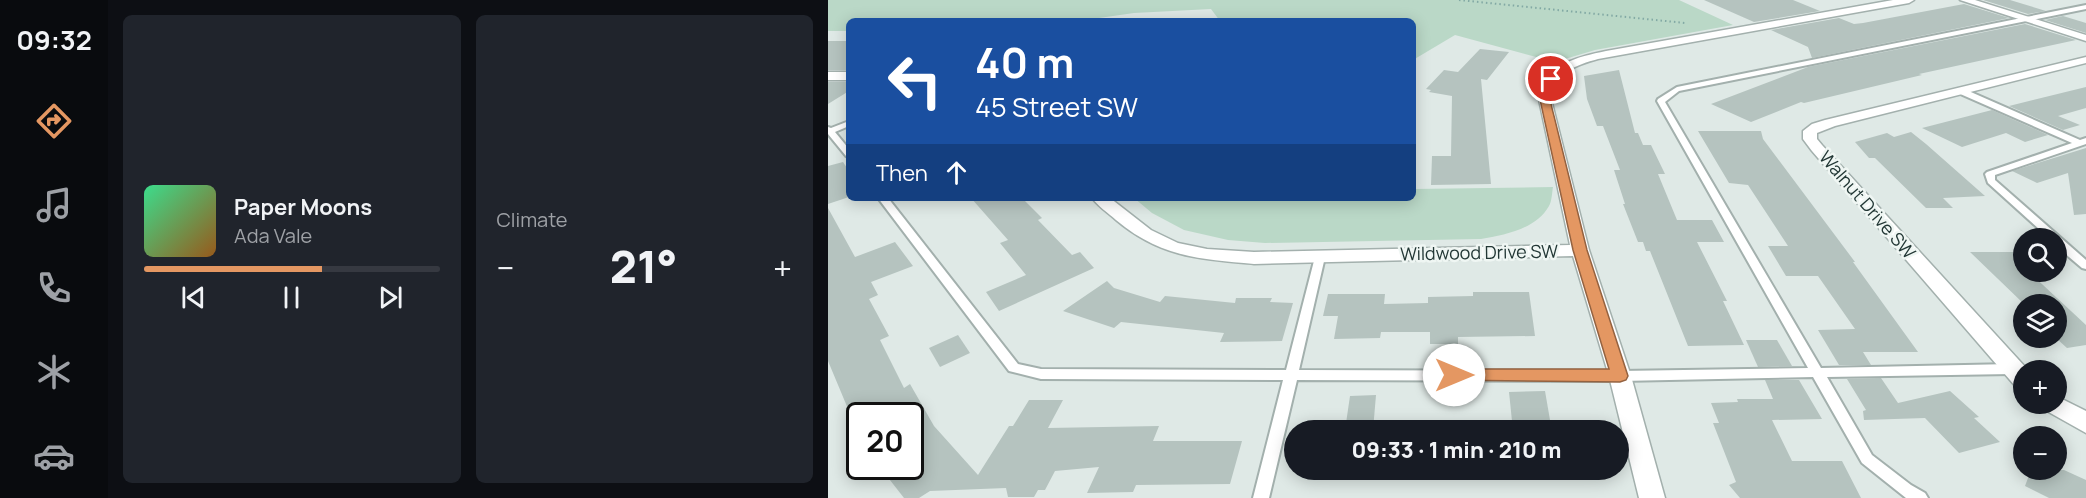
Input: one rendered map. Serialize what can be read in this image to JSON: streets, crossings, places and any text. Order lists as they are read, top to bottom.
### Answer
{
  "streets": {
    "street": ["Walnut Drive SW", "Wildwood Drive SW"]
  },
  "page": {
    "tabs": "09:32",
    "tile": "Climate",
    "turn": ["40 m", "45 Street SW"],
    "then": "Then",
    "song": ["Paper Moons", "Ada Vale"],
    "map_buttons": ["+", "−"],
    "heat": ["−", "21°", "+"],
    "limit": "20",
    "trip": "09:33 · 1 min · 210 m"
  }
}
